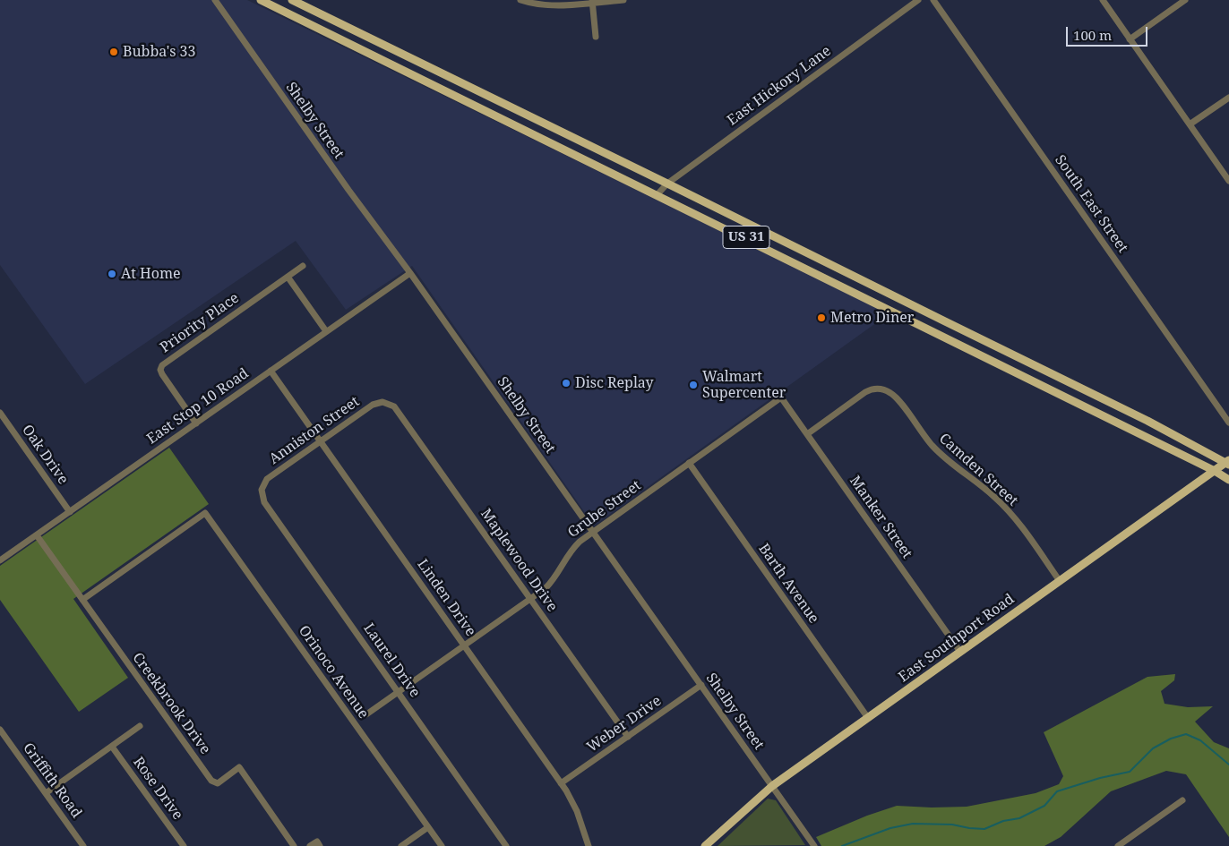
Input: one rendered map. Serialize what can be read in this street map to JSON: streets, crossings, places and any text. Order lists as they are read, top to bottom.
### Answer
{
  "streets": {
    "main road": ["US 31", "East Southport Road"],
    "street": [
      "East Hickory Lane",
      "Shelby Street",
      "South East Street",
      "Priority Place",
      "East Stop 10 Road",
      "Anniston Street",
      "Oak Drive",
      "Camden Street",
      "Grube Street",
      "Manker Street",
      "Maplewood Drive",
      "Barth Avenue",
      "Linden Drive",
      "Laurel Drive",
      "Orinoco Avenue",
      "Creekbrook Drive",
      "Weber Drive",
      "Griffith Road",
      "Rose Drive"
    ]
  },
  "crossings": [
    ["East Hickory Lane", "US 31"],
    ["Shelby Street", "East Stop 10 Road"],
    ["Shelby Street", "Grube Street"],
    ["Shelby Street", "East Southport Road"],
    ["Shelby Street", "Weber Drive"],
    ["US 31", "East Southport Road"],
    ["Priority Place", "East Stop 10 Road"],
    ["East Stop 10 Road", "Oak Drive"],
    ["East Stop 10 Road", "Linden Drive"],
    ["East Stop 10 Road", "Creekbrook Drive"],
    ["Anniston Street", "Maplewood Drive"],
    ["Anniston Street", "Linden Drive"],
    ["Anniston Street", "Laurel Drive"],
    ["Camden Street", "Manker Street"],
    ["Camden Street", "East Southport Road"],
    ["Grube Street", "Manker Street"],
    ["Grube Street", "Maplewood Drive"],
    ["Grube Street", "Barth Avenue"],
    ["Grube Street", "Linden Drive"],
    ["Grube Street", "Laurel Drive"],
    ["Manker Street", "East Southport Road"],
    ["Maplewood Drive", "Weber Drive"],
    ["Barth Avenue", "East Southport Road"],
    ["Linden Drive", "Weber Drive"],
    ["Orinoco Avenue", "Creekbrook Drive"]
  ],
  "places": [
    "Bubba's 33",
    "At Home",
    "Metro Diner",
    "Disc Replay",
    "Walmart Supercenter"
  ],
  "scale_bar": "100 m"
}
